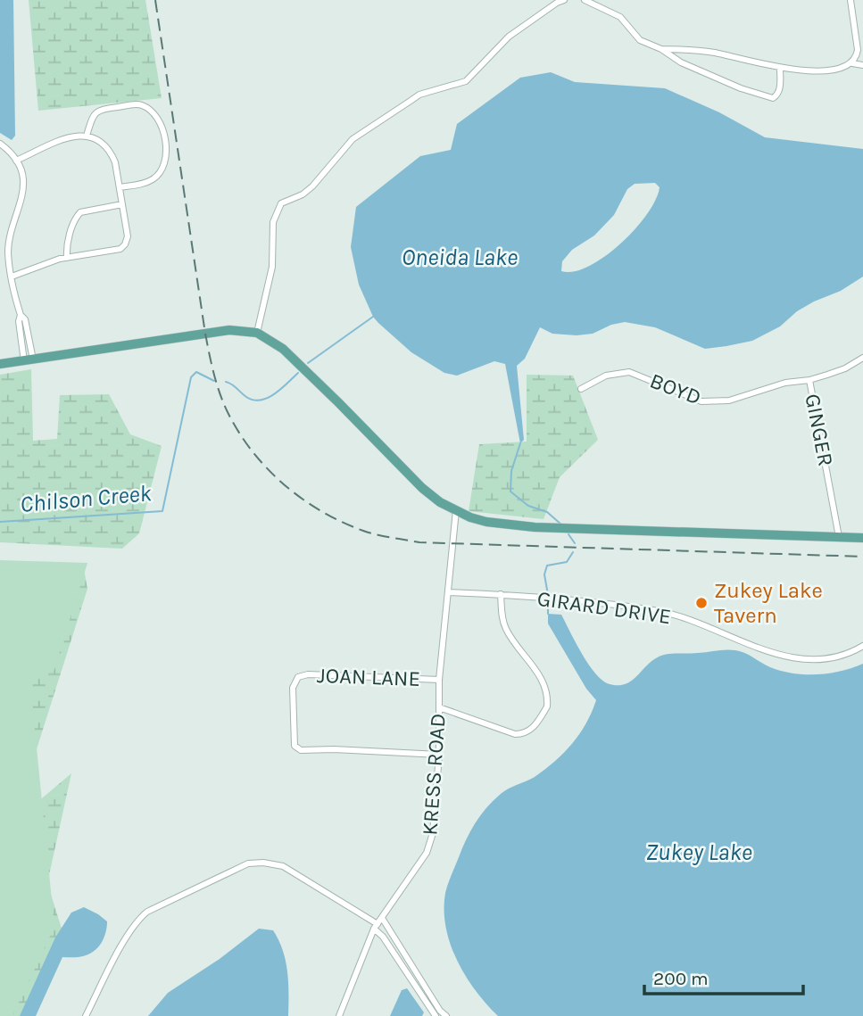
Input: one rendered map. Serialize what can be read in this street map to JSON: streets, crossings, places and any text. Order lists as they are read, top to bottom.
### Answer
{
  "streets": {
    "street": [
      "BOYD",
      "GINGER",
      "GIRARD DRIVE",
      "JOAN LANE",
      "KRESS ROAD"
    ]
  },
  "crossings": [
    ["BOYD", "GINGER"],
    ["GIRARD DRIVE", "KRESS ROAD"],
    ["JOAN LANE", "KRESS ROAD"]
  ],
  "water": ["Oneida Lake", "Chilson Creek", "Zukey Lake"],
  "places": ["Zukey Lake Tavern"],
  "scale_bar": "200 m"
}
